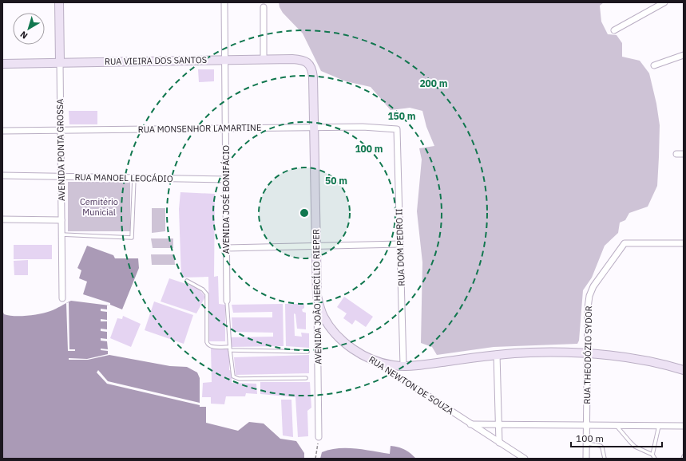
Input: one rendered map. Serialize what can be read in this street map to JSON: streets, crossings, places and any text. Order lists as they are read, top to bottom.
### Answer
{
  "streets": {
    "main road": [
      "RUA VIEIRA DOS SANTOS",
      "AVENIDA PONTA GROSSA",
      "AVENIDA JOÃO HERCÍLIO RIEPER",
      "RUA NEWTON DE SOUZA"
    ],
    "street": [
      "RUA MONSENHOR LAMARTINE",
      "RUA MANOEL LEOCÁDIO",
      "AVENIDA JOSÉ BONIFÁCIO",
      "RUA DOM PEDRO II",
      "RUA THEODÓZIO SYDOR"
    ]
  },
  "crossings": [
    ["RUA VIEIRA DOS SANTOS", "AVENIDA PONTA GROSSA"],
    ["RUA VIEIRA DOS SANTOS", "AVENIDA JOSÉ BONIFÁCIO"],
    ["RUA VIEIRA DOS SANTOS", "AVENIDA JOÃO HERCÍLIO RIEPER"],
    ["RUA MONSENHOR LAMARTINE", "AVENIDA PONTA GROSSA"],
    ["RUA MONSENHOR LAMARTINE", "AVENIDA JOSÉ BONIFÁCIO"],
    ["RUA MONSENHOR LAMARTINE", "RUA DOM PEDRO II"],
    ["RUA MONSENHOR LAMARTINE", "AVENIDA JOÃO HERCÍLIO RIEPER"],
    ["AVENIDA PONTA GROSSA", "RUA MANOEL LEOCÁDIO"],
    ["RUA MANOEL LEOCÁDIO", "AVENIDA JOSÉ BONIFÁCIO"],
    ["AVENIDA JOÃO HERCÍLIO RIEPER", "RUA NEWTON DE SOUZA"]
  ],
  "parks": ["Cemitério Municial"],
  "scale_bar": "100 m",
  "north": "bottom left",
  "rings": [
    "200 m",
    "150 m",
    "100 m",
    "50 m"
  ]
}
